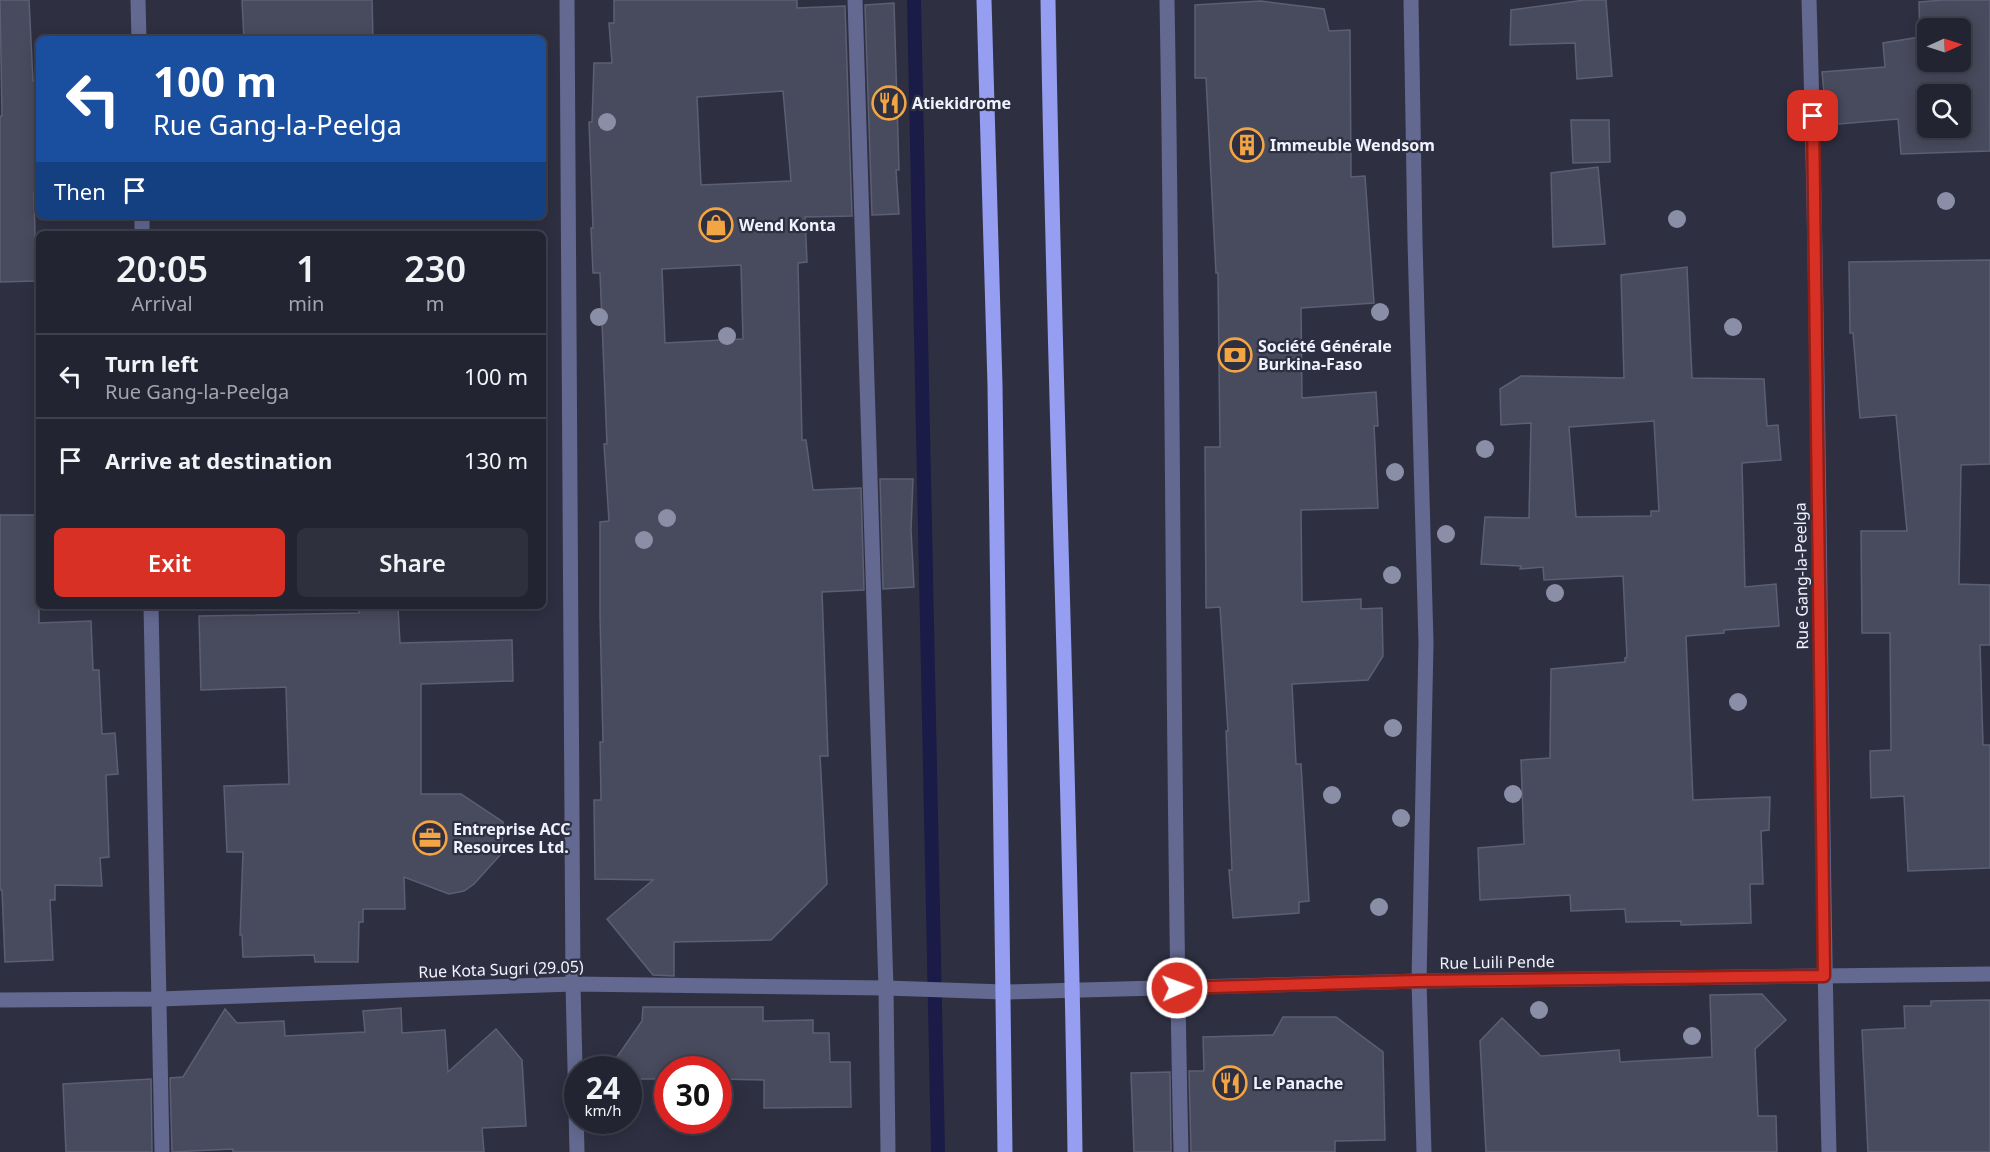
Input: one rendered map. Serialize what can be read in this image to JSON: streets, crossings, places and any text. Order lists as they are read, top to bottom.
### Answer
{
  "streets": {
    "street": ["Rue Gang-la-Peelga", "Rue Luili Pende", "Rue Kota Sugri (29.05)"]
  },
  "crossings": [
    ["Rue Gang-la-Peelga", "Rue Luili Pende"],
    ["Rue Luili Pende", "Rue Kota Sugri (29.05)"]
  ],
  "places": {
    "restaurant": ["Atiekidrome", "Le Panache"],
    "building": ["Immeuble Wendsom"],
    "shop": ["Wend Konta"],
    "bank": ["Société Générale Burkina-Faso"],
    "office": ["Entreprise ACC Resources Ltd."]
  },
  "north": "right",
  "page": {
    "turn": ["100 m", "Rue Gang-la-Peelga"],
    "then": "Then",
    "eta": [
      "20:05",
      "Arrival",
      "1",
      "min",
      "230",
      "m"
    ],
    "list": [
      {
        "name": "Turn left",
        "note": "Rue Gang-la-Peelga",
        "value": "100 m"
      },
      {
        "name": "Arrive at destination",
        "value": "130 m"
      }
    ],
    "buttons": ["Exit", "Share"],
    "speed": "24 km/h",
    "limit": "30"
  }
}
